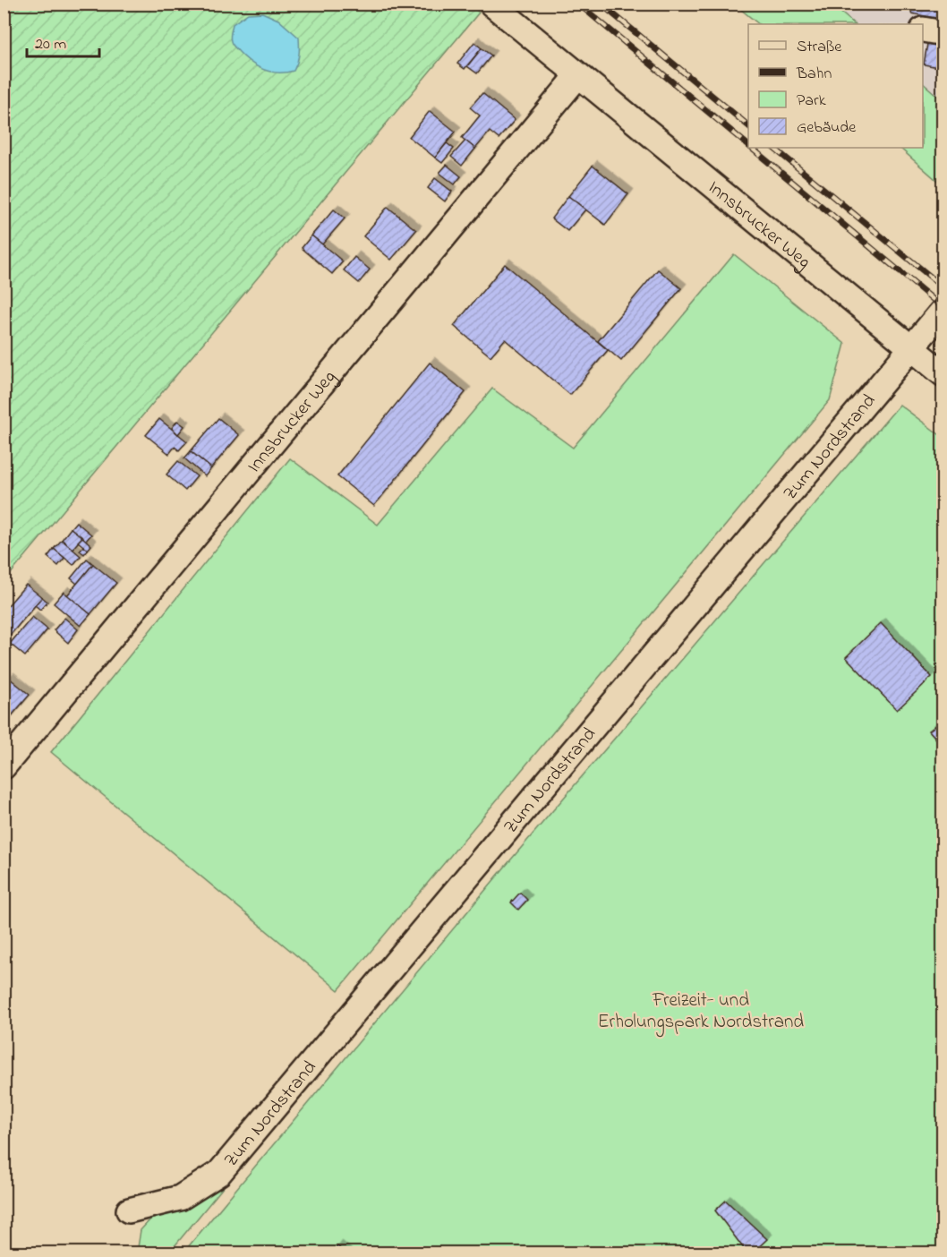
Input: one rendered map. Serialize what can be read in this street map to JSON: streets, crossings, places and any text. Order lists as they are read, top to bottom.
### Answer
{
  "streets": {
    "street": ["Innsbrucker Weg", "Zum Nordstrand"]
  },
  "crossings": [
    ["Innsbrucker Weg", "Zum Nordstrand"]
  ],
  "parks": ["Freizeit- und Erholungspark Nordstrand"],
  "legend": [
    "Straße",
    "Bahn",
    "Park",
    "Gebäude"
  ],
  "scale_bar": "20 m"
}
